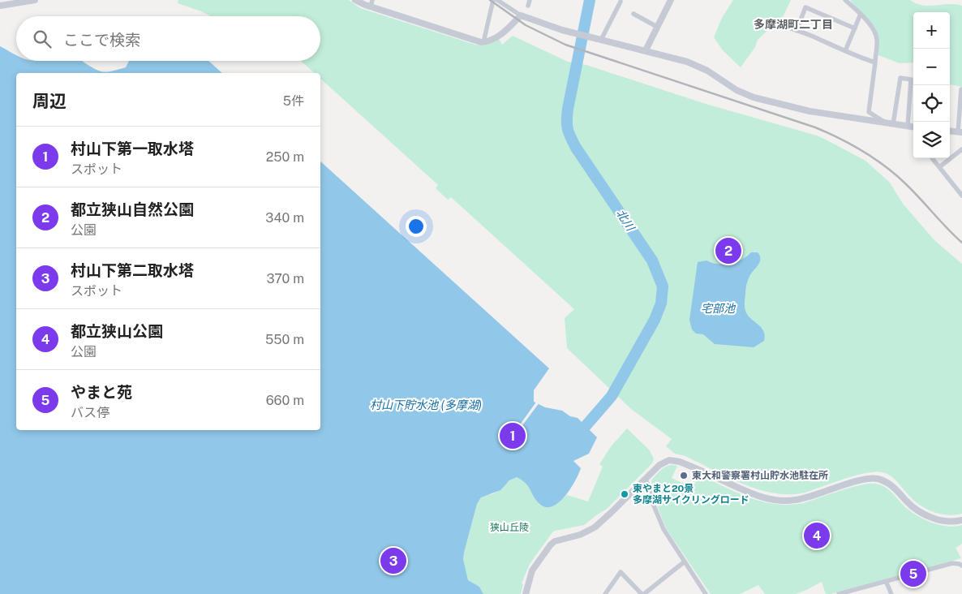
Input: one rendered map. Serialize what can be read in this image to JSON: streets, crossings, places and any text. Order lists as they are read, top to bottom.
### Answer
{
  "districts": ["多摩湖町二丁目"],
  "water": ["北川", "宅部池", "村山下貯水池 (多摩湖)"],
  "parks": ["狭山丘陵"],
  "places": ["東大和警察署村山貯水池駐在所", "東やまと20景 多摩湖サイクリングロード"],
  "page": {
    "map_buttons": ["+", "−"],
    "search": "ここで検索",
    "heading": ["周辺", "5件"],
    "list": [
      {
        "mark": "1",
        "name": "村山下第一取水塔",
        "note": "スポット",
        "value": "250 m"
      },
      {
        "mark": "2",
        "name": "都立狭山自然公園",
        "note": "公園",
        "value": "340 m"
      },
      {
        "mark": "3",
        "name": "村山下第二取水塔",
        "note": "スポット",
        "value": "370 m"
      },
      {
        "mark": "4",
        "name": "都立狭山公園",
        "note": "公園",
        "value": "550 m"
      },
      {
        "mark": "5",
        "name": "やまと苑",
        "note": "バス停",
        "value": "660 m"
      }
    ],
    "pins": [
      "2",
      "1",
      "4",
      "3",
      "5"
    ]
  }
}
